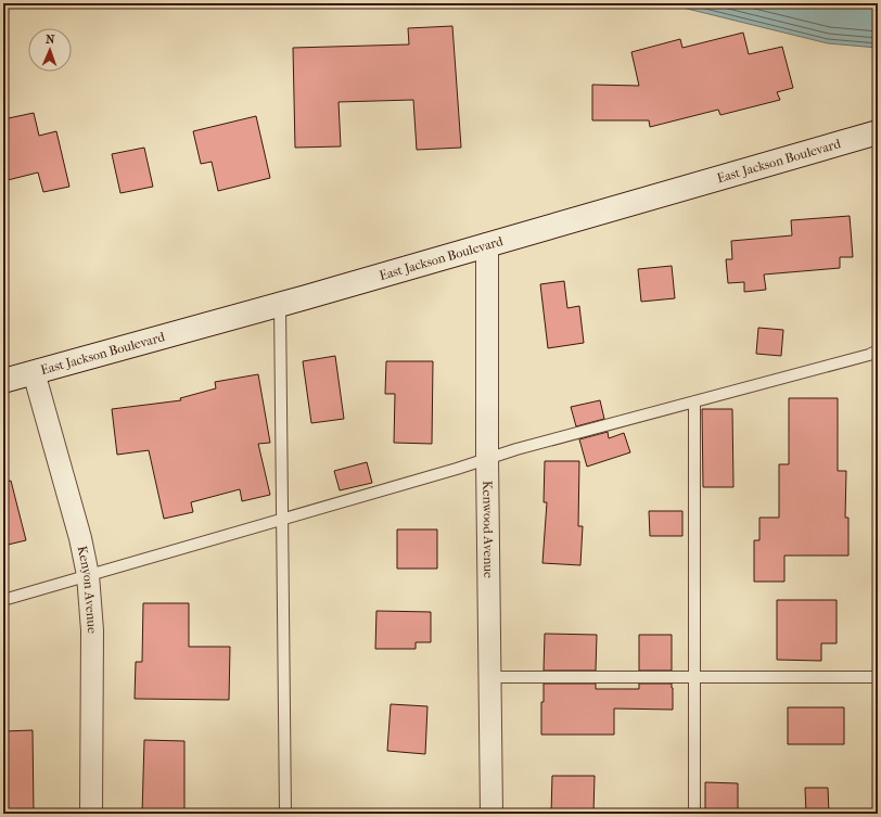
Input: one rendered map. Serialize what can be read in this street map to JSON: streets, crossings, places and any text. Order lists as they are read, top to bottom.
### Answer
{
  "streets": {
    "main road": ["East Jackson Boulevard"],
    "street": ["Kenwood Avenue", "Kenyon Avenue"]
  },
  "crossings": [
    ["East Jackson Boulevard", "Kenwood Avenue"],
    ["East Jackson Boulevard", "Kenyon Avenue"]
  ],
  "north": "top"
}
